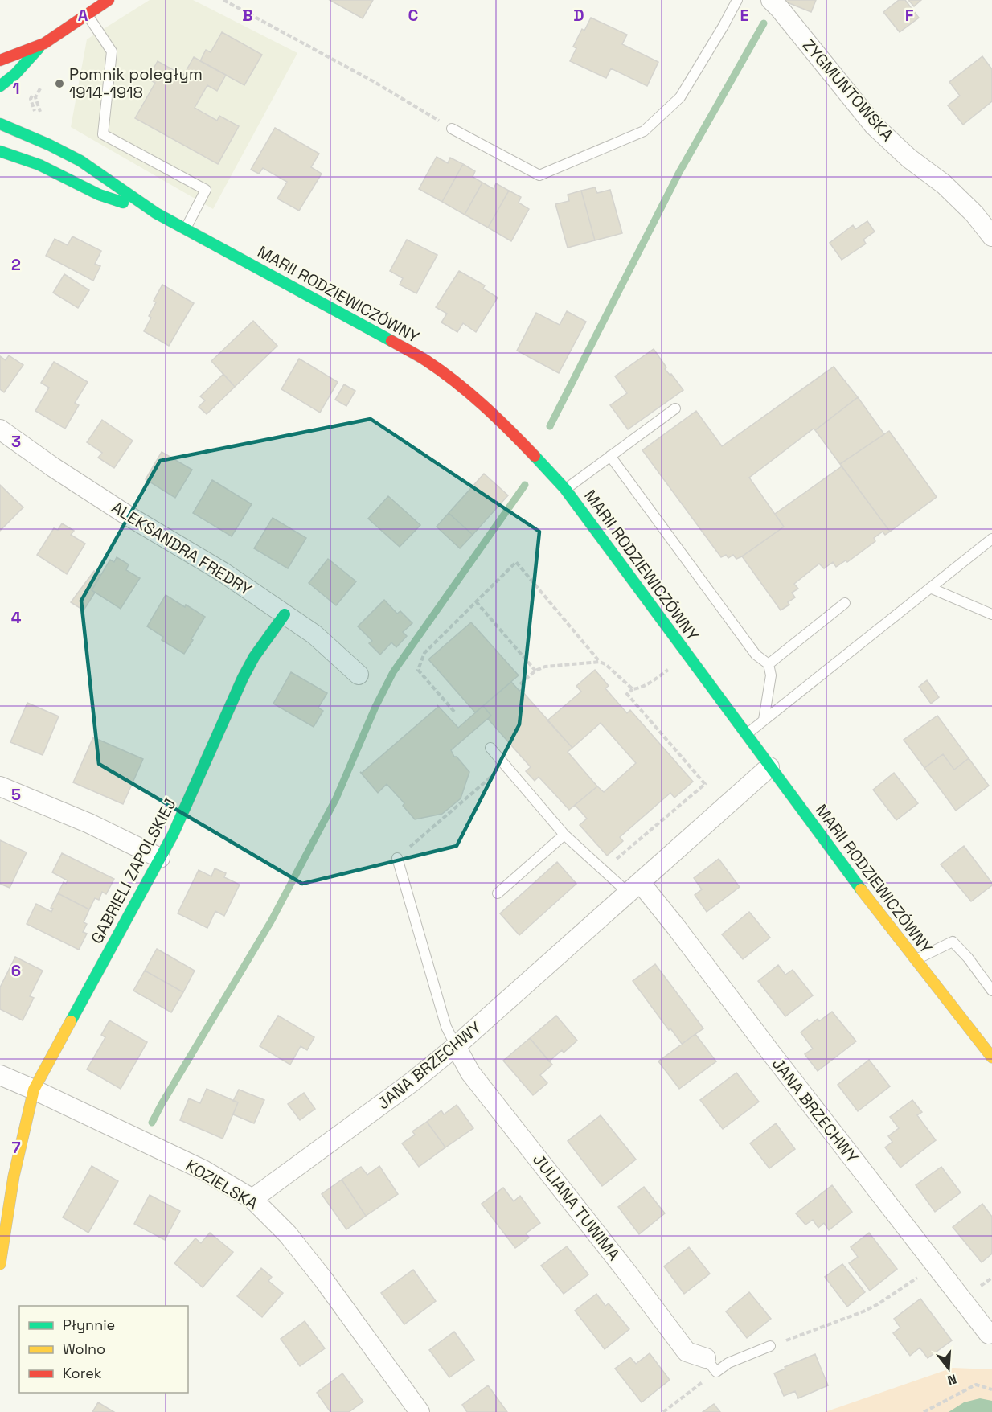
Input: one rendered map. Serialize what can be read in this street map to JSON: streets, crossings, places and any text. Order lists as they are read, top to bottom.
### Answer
{
  "streets": {
    "street": [
      "ZYGMUNTOWSKA",
      "MARII RODZIEWICZÓWNY",
      "ALEKSANDRA FREDRY",
      "GABRIELI ZAPOLSKIEJ",
      "JANA BRZECHWY",
      "KOZIELSKA",
      "JULIANA TUWIMA"
    ]
  },
  "crossings": [
    ["MARII RODZIEWICZÓWNY", "JANA BRZECHWY"],
    ["ALEKSANDRA FREDRY", "GABRIELI ZAPOLSKIEJ"],
    ["GABRIELI ZAPOLSKIEJ", "KOZIELSKA"],
    ["JANA BRZECHWY", "KOZIELSKA"],
    ["JANA BRZECHWY", "JULIANA TUWIMA"]
  ],
  "places": ["Pomnik poległym 1914-1918"],
  "legend": ["Płynnie", "Wolno", "Korek"],
  "north": "bottom",
  "grid": {
    "columns": [
      "A",
      "B",
      "C",
      "D",
      "E",
      "F"
    ],
    "rows": [
      "1",
      "2",
      "3",
      "4",
      "5",
      "6",
      "7"
    ]
  }
}
